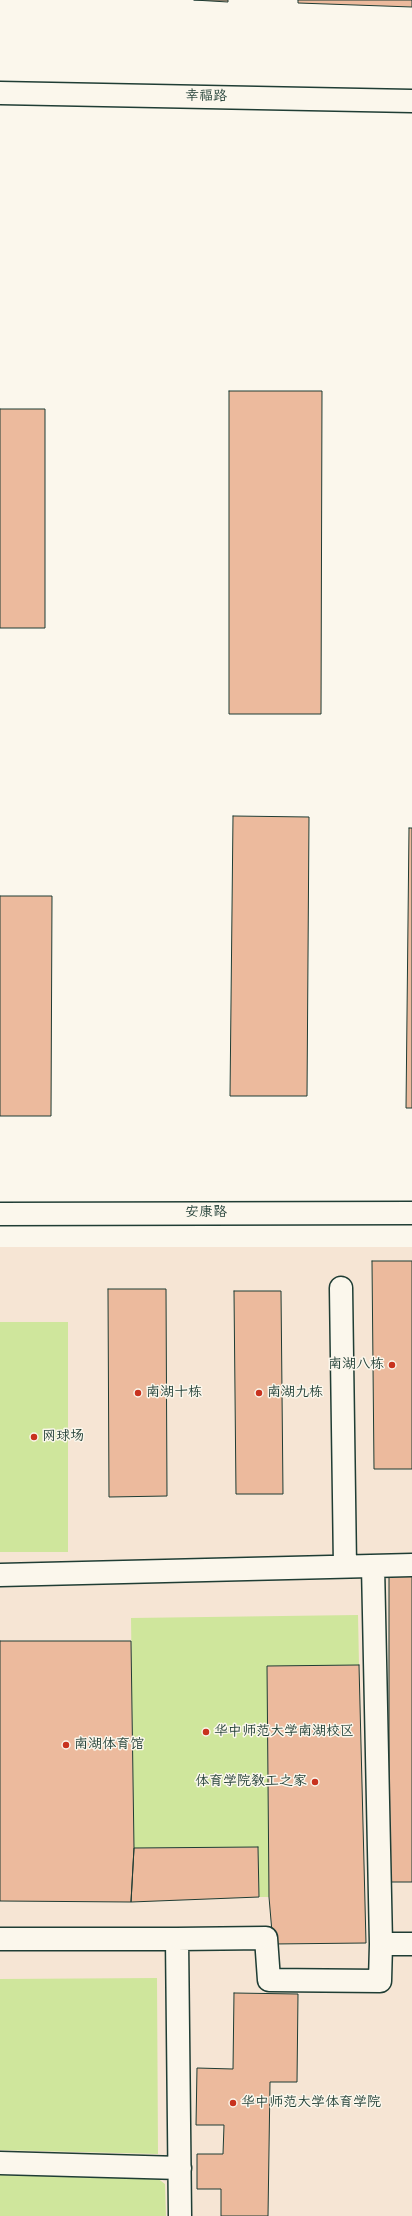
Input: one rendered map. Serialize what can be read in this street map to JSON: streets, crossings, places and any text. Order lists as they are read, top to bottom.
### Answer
{
  "streets": {
    "street": ["幸福路", "安康路"]
  },
  "places": [
    "南湖八栋",
    "南湖十栋",
    "南湖九栋",
    "网球场",
    "华中师范大学南湖校区",
    "南湖体育馆",
    "体育学院教工之家",
    "华中师范大学体育学院"
  ]
}
